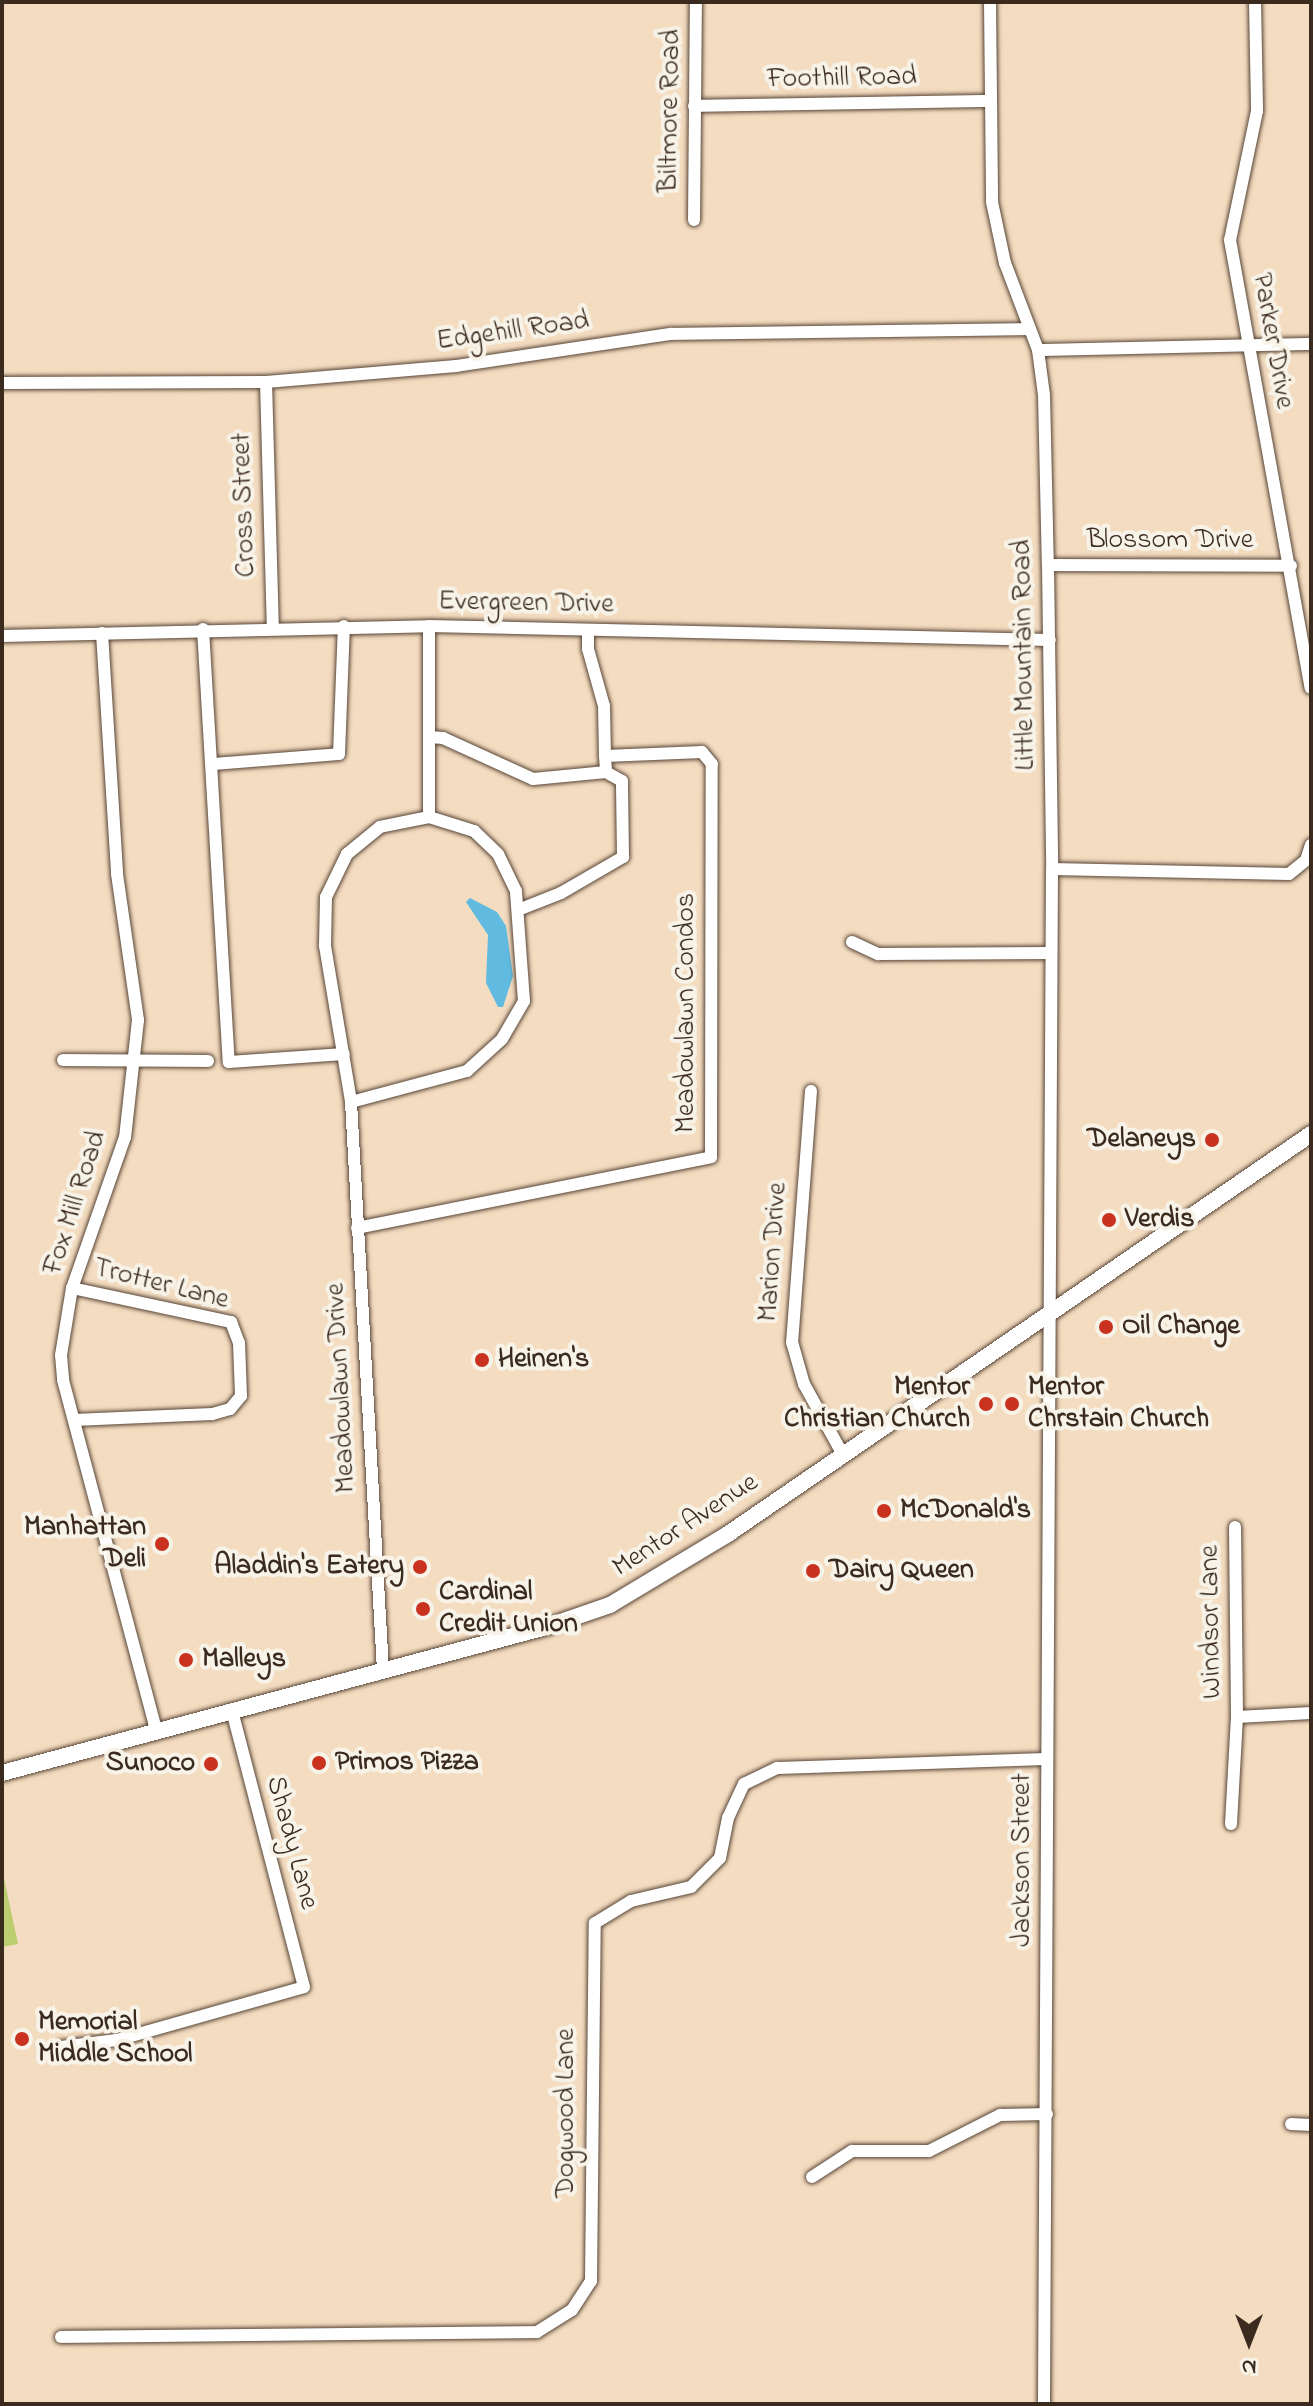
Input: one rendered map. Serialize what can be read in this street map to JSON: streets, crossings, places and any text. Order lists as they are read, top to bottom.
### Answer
{
  "streets": {
    "main road": ["Mentor Avenue"],
    "street": [
      "Foothill Road",
      "Biltmore Road",
      "Edgehill Road",
      "Parker Drive",
      "Cross Street",
      "Blossom Drive",
      "Evergreen Drive",
      "Little Mountain Road",
      "Meadowlawn Condos",
      "Fox Mill Road",
      "Marion Drive",
      "Trotter Lane",
      "Meadowlawn Drive",
      "Windsor Lane",
      "Shady Lane",
      "Jackson Street",
      "Dogwood Lane"
    ]
  },
  "crossings": [
    ["Foothill Road", "Biltmore Road"],
    ["Foothill Road", "Little Mountain Road"],
    ["Edgehill Road", "Cross Street"],
    ["Edgehill Road", "Little Mountain Road"],
    ["Parker Drive", "Blossom Drive"],
    ["Cross Street", "Evergreen Drive"],
    ["Blossom Drive", "Little Mountain Road"],
    ["Evergreen Drive", "Little Mountain Road"],
    ["Evergreen Drive", "Fox Mill Road"],
    ["Little Mountain Road", "Mentor Avenue"],
    ["Little Mountain Road", "Jackson Street"],
    ["Meadowlawn Condos", "Meadowlawn Drive"],
    ["Fox Mill Road", "Trotter Lane"],
    ["Fox Mill Road", "Mentor Avenue"],
    ["Marion Drive", "Mentor Avenue"],
    ["Meadowlawn Drive", "Mentor Avenue"],
    ["Mentor Avenue", "Shady Lane"],
    ["Mentor Avenue", "Jackson Street"],
    ["Jackson Street", "Dogwood Lane"]
  ],
  "places": [
    "Delaneys",
    "Verdis",
    "Oil Change",
    "Heinen's",
    "Mentor Christian Church",
    "Mentor Chrstain Church",
    "McDonald's",
    "Manhattan Deli",
    "Aladdin's Eatery",
    "Dairy Queen",
    "Cardinal Credit Union",
    "Malleys",
    "Primos Pizza",
    "Sunoco",
    "Memorial Middle School"
  ],
  "north": "bottom"
}
